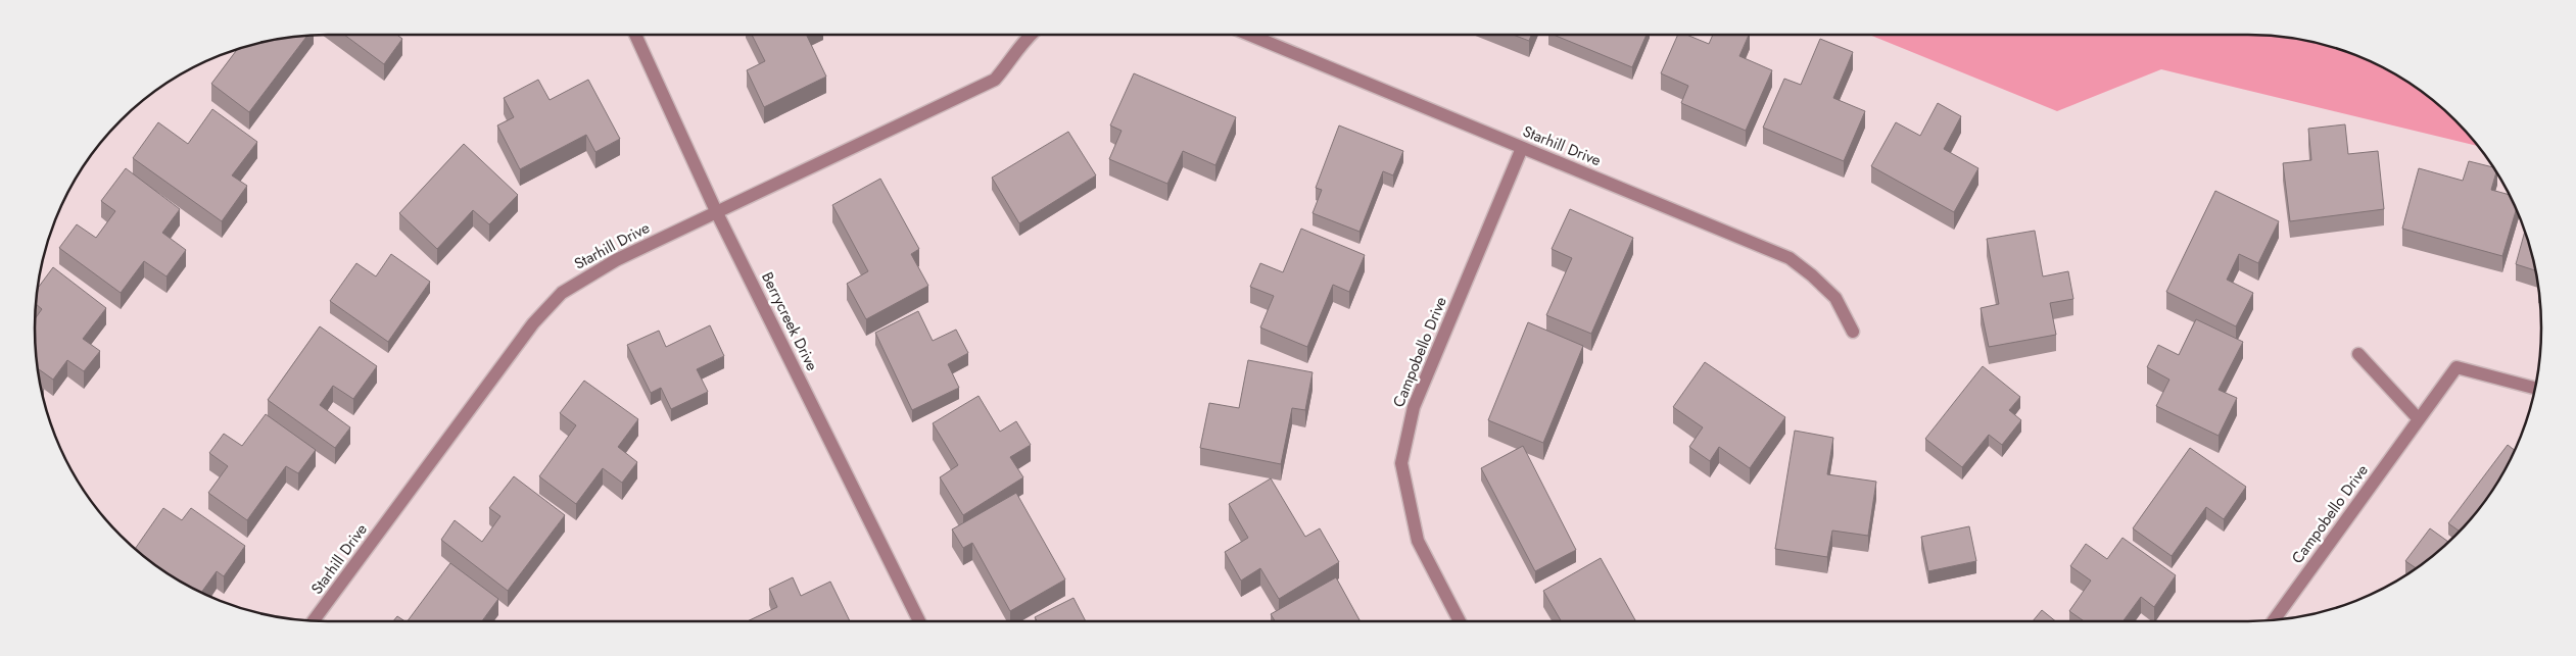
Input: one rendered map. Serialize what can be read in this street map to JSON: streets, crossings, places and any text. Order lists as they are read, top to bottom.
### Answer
{
  "streets": {
    "street": ["Starhill Drive", "Berrycreek Drive", "Campobello Drive"]
  },
  "crossings": [
    ["Starhill Drive", "Berrycreek Drive"],
    ["Starhill Drive", "Campobello Drive"]
  ]
}
